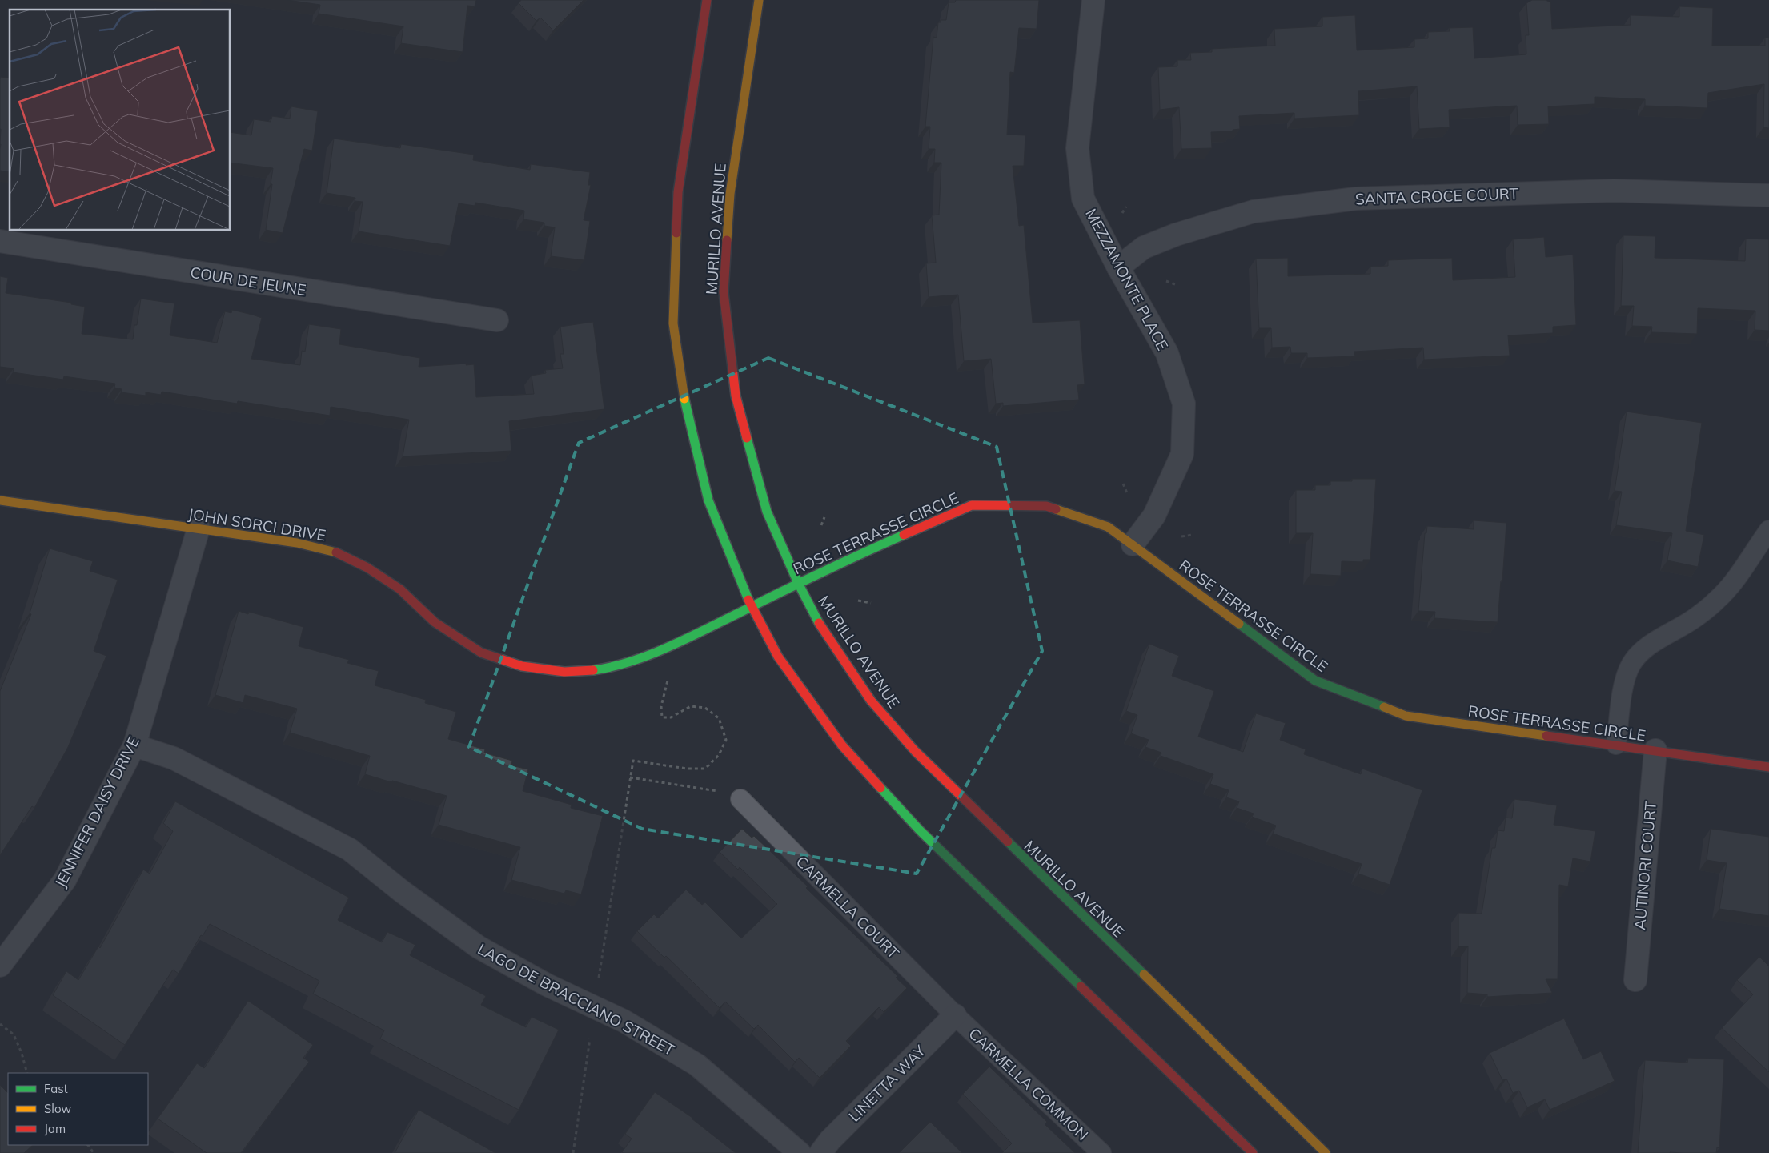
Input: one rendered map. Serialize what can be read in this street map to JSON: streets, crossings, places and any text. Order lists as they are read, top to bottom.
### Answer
{
  "streets": {
    "main road": ["MURILLO AVENUE", "JOHN SORCI DRIVE", "ROSE TERRASSE CIRCLE"],
    "street": [
      "SANTA CROCE COURT",
      "MEZZAMONTE PLACE",
      "COUR DE JEUNE",
      "JENNIFER DAISY DRIVE",
      "AUTINORI COURT",
      "LAGO DE BRACCIANO STREET",
      "LINETTA WAY"
    ],
    "lane": ["CARMELLA COURT", "CARMELLA COMMON"]
  },
  "crossings": [
    ["SANTA CROCE COURT", "MEZZAMONTE PLACE"],
    ["MURILLO AVENUE", "ROSE TERRASSE CIRCLE"],
    ["MEZZAMONTE PLACE", "ROSE TERRASSE CIRCLE"],
    ["JOHN SORCI DRIVE", "ROSE TERRASSE CIRCLE"],
    ["JOHN SORCI DRIVE", "JENNIFER DAISY DRIVE"],
    ["ROSE TERRASSE CIRCLE", "AUTINORI COURT"],
    ["JENNIFER DAISY DRIVE", "LAGO DE BRACCIANO STREET"],
    ["CARMELLA COURT", "LINETTA WAY"],
    ["CARMELLA COURT", "CARMELLA COMMON"],
    ["LINETTA WAY", "CARMELLA COMMON"]
  ],
  "legend": ["Fast", "Slow", "Jam"]
}
